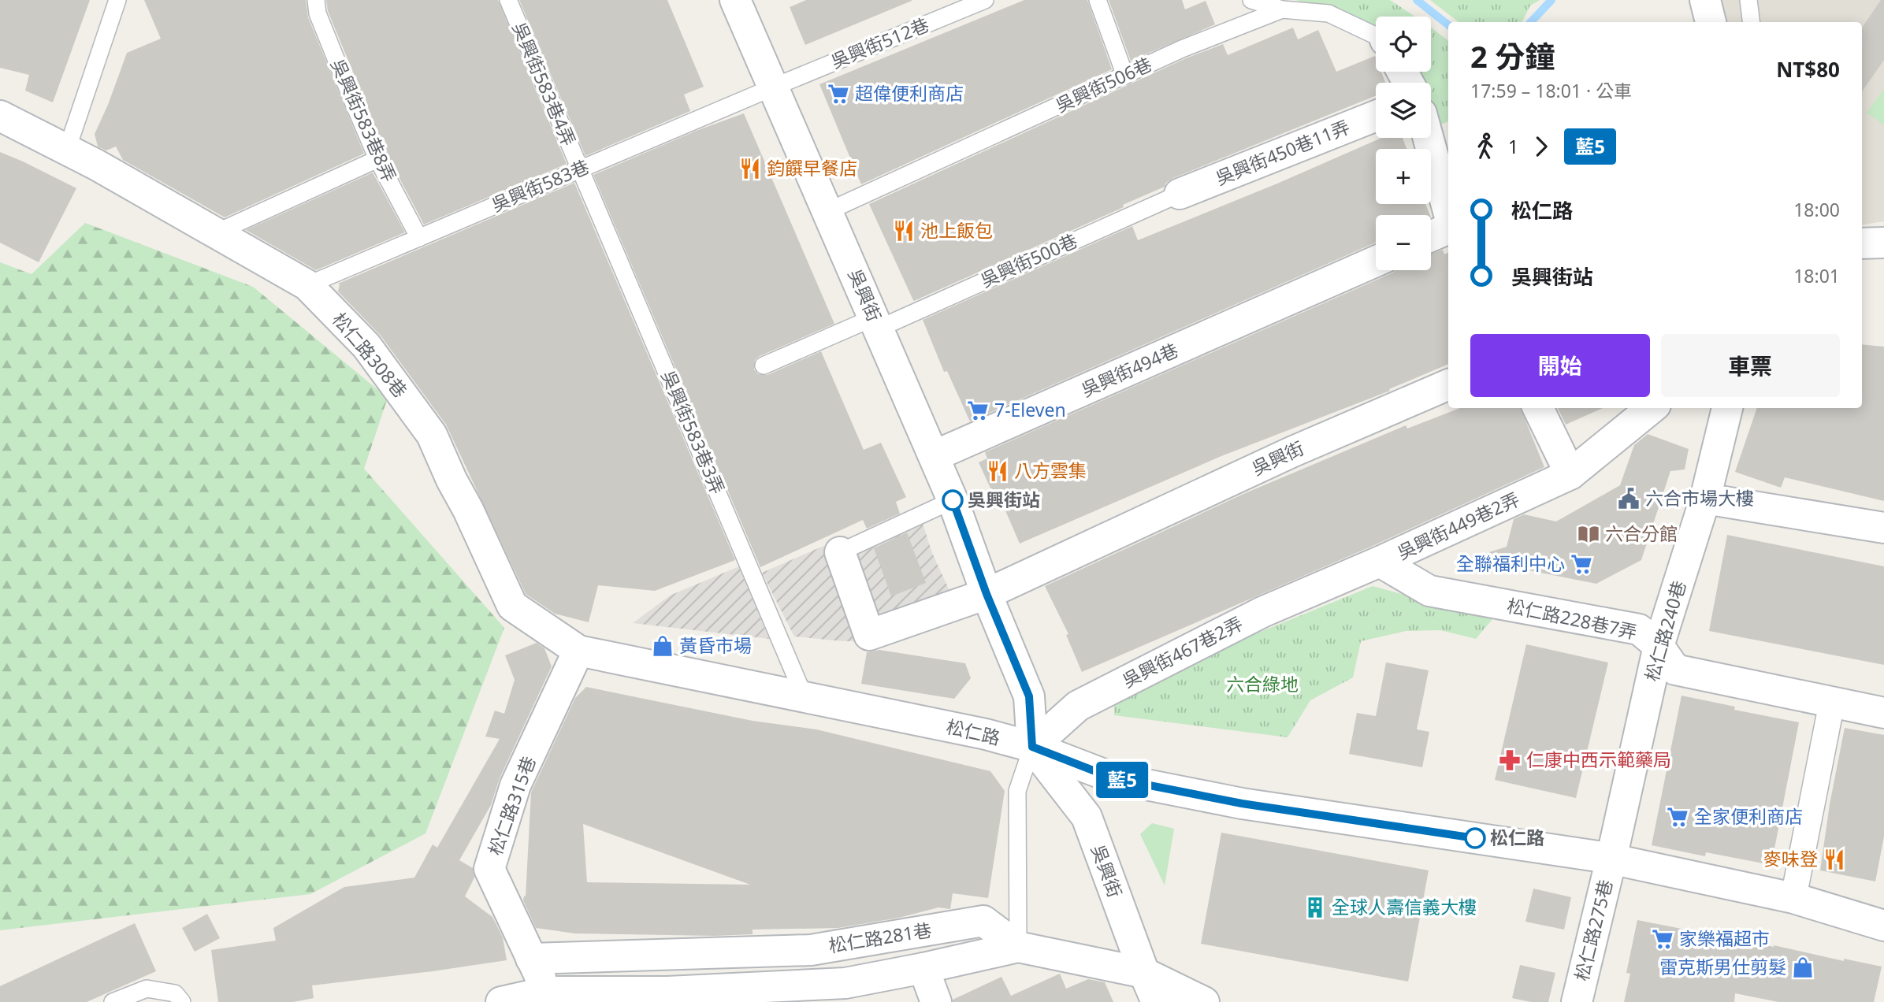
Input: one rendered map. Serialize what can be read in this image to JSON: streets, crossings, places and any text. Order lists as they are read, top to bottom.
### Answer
{
  "streets": {
    "street": [
      "吳興街450巷11弄",
      "吳興街",
      "松仁路308巷",
      "吳興街494巷",
      "吳興街449巷2弄",
      "松仁路228巷7弄",
      "松仁路240巷",
      "吳興街467巷2弄",
      "松仁路",
      "松仁路315巷",
      "松仁路275巷",
      "松仁路281巷"
    ],
    "lane": [
      "吳興街512巷",
      "吳興街583巷4弄",
      "吳興街506巷",
      "吳興街583巷8弄",
      "吳興街583巷",
      "吳興街500巷",
      "吳興街583巷3弄"
    ]
  },
  "crossings": [
    ["吳興街512巷", "吳興街583巷"],
    ["吳興街512巷", "吳興街"],
    ["吳興街583巷4弄", "吳興街583巷"],
    ["吳興街583巷4弄", "吳興街583巷3弄"],
    ["吳興街506巷", "吳興街"],
    ["吳興街583巷8弄", "吳興街583巷"],
    ["吳興街450巷11弄", "吳興街500巷"],
    ["吳興街583巷", "吳興街"],
    ["吳興街583巷", "松仁路308巷"],
    ["吳興街583巷", "吳興街583巷3弄"],
    ["吳興街500巷", "吳興街"],
    ["吳興街", "吳興街494巷"],
    ["吳興街", "吳興街467巷2弄"],
    ["吳興街", "松仁路"],
    ["松仁路308巷", "松仁路"],
    ["松仁路308巷", "松仁路315巷"],
    ["吳興街583巷3弄", "松仁路"],
    ["吳興街449巷2弄", "松仁路228巷7弄"],
    ["吳興街449巷2弄", "吳興街467巷2弄"],
    ["松仁路228巷7弄", "松仁路240巷"],
    ["松仁路240巷", "松仁路"],
    ["松仁路240巷", "松仁路275巷"],
    ["吳興街467巷2弄", "松仁路"],
    ["松仁路", "松仁路315巷"],
    ["松仁路", "松仁路275巷"],
    ["松仁路315巷", "松仁路281巷"]
  ],
  "parks": ["六合綠地"],
  "places": {
    "supermarket": [
      "超偉便利商店",
      "7-Eleven",
      "全聯福利中心",
      "全家便利商店",
      "家樂福超市"
    ],
    "restaurant": [
      "鈞饌早餐店",
      "池上飯包",
      "八方雲集",
      "麥味登"
    ],
    "public building": ["六合市場大樓"],
    "other": ["吳興街站", "松仁路"],
    "library": ["六合分館"],
    "shop": ["黃昏市場", "雷克斯男仕剪髮"],
    "pharmacy": ["仁康中西示範藥局"],
    "building": ["全球人壽信義大樓"]
  },
  "lines": ["bus line 藍5"],
  "page": {
    "on_map": "藍5",
    "map_buttons": ["+", "−"],
    "heading": ["2 分鐘", "17:59 – 18:01 · 公車", "NT$80"],
    "legs": ["1", "藍5"],
    "list": [
      {
        "name": "松仁路",
        "value": "18:00"
      },
      {
        "name": "吳興街站",
        "value": "18:01"
      }
    ],
    "buttons": ["開始", "車票"]
  }
}
